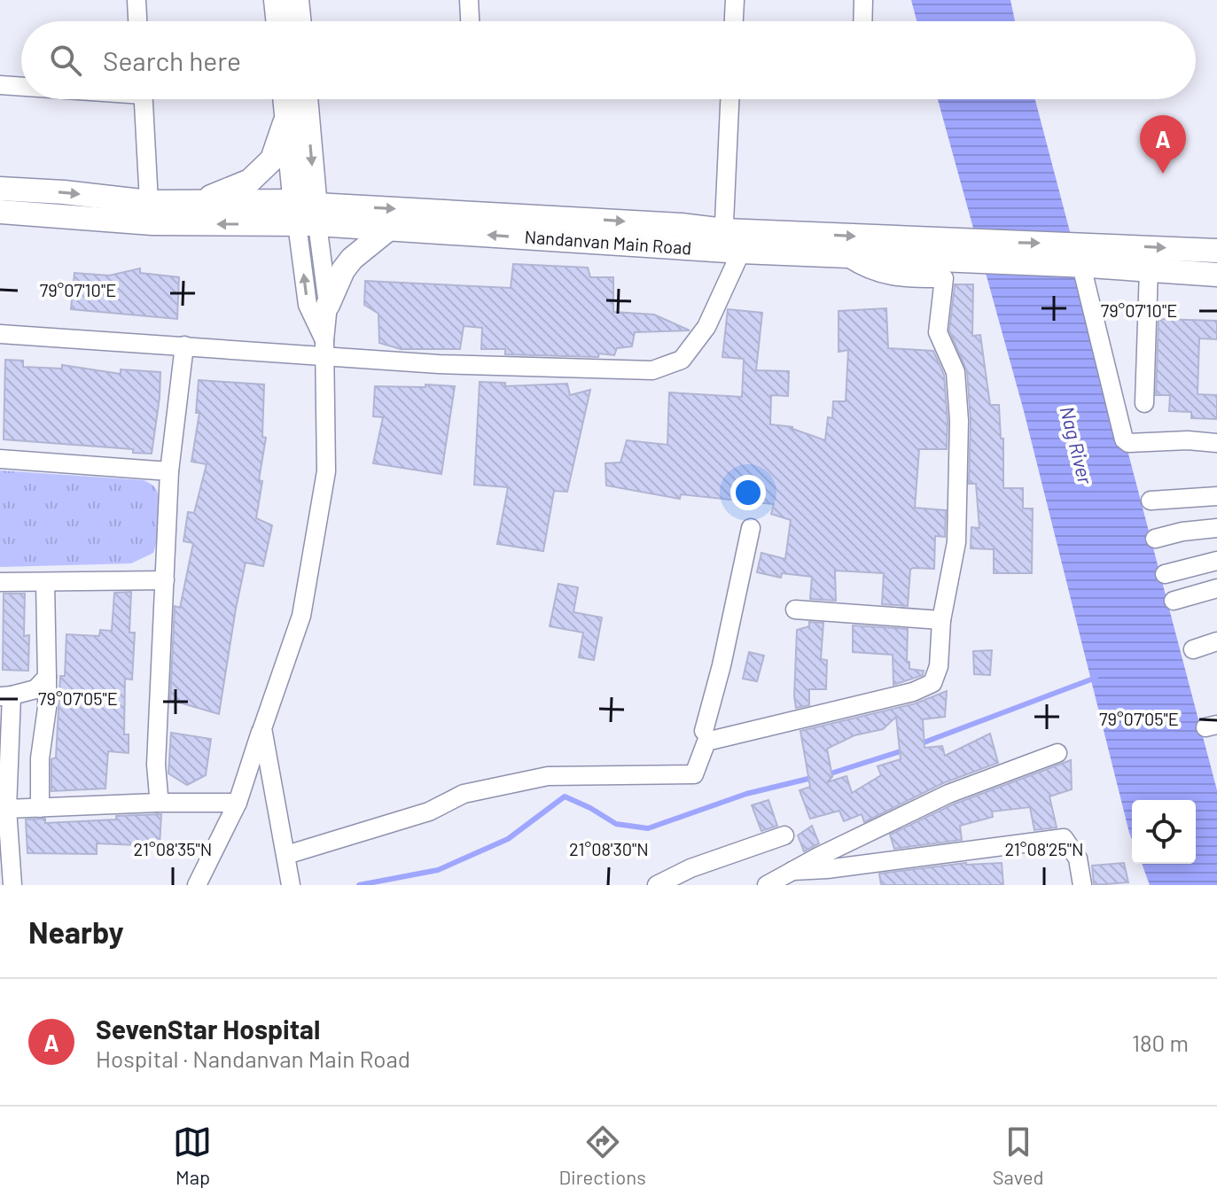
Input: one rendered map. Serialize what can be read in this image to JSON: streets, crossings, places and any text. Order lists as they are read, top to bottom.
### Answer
{
  "streets": {
    "main road": ["Nandanvan Main Road"]
  },
  "water": ["Nag River"],
  "page": {
    "search": "Search here",
    "pins": "A",
    "heading": "Nearby",
    "list": [
      {
        "mark": "A",
        "name": "SevenStar Hospital",
        "note": "Hospital · Nandanvan Main Road",
        "value": "180 m"
      }
    ],
    "nav": ["Map", "Directions", "Saved"]
  },
  "coordinates": [
    "79°07'10\"E",
    "79°07'05\"E",
    "21°08'35\"N",
    "21°08'30\"N",
    "21°08'25\"N"
  ]
}
